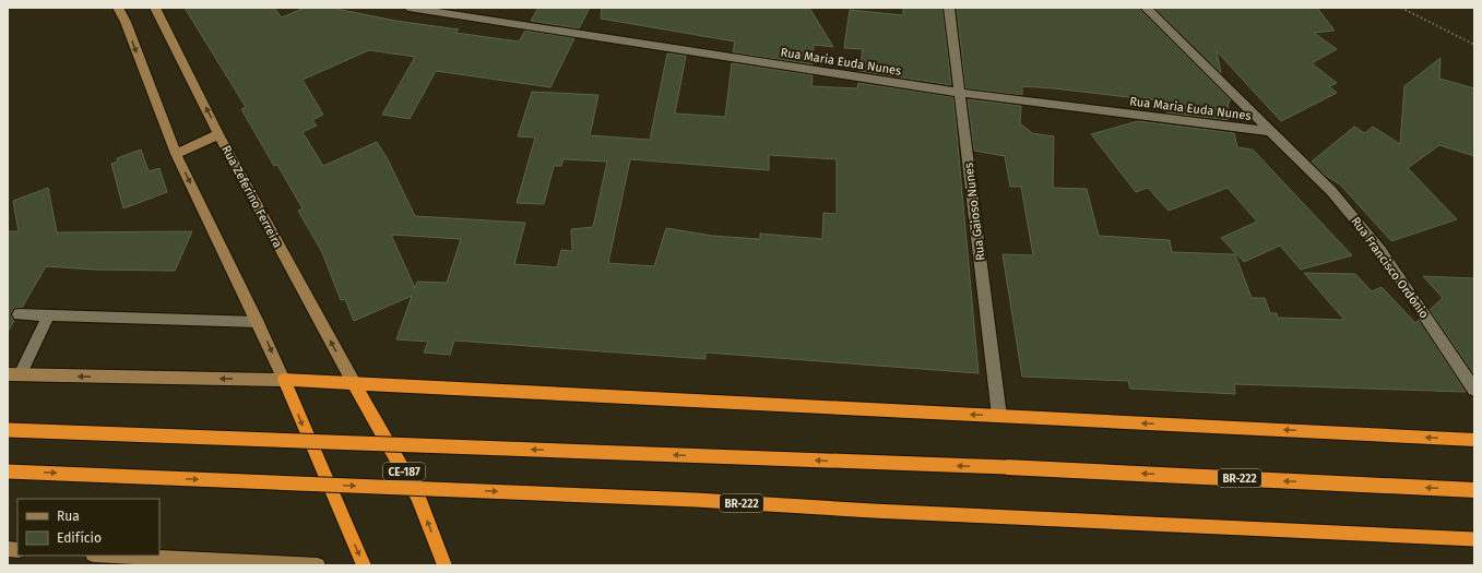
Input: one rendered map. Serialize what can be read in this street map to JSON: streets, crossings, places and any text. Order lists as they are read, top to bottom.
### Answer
{
  "streets": {
    "highway": ["CE-187", "BR-222"],
    "main road": ["Rua Zeferino Ferreira"],
    "street": ["Rua Maria Euda Nunes", "Rua Gaioso Nunes", "Rua Francisco Ordônio"]
  },
  "crossings": [
    ["Rua Maria Euda Nunes", "Rua Gaioso Nunes"],
    ["Rua Maria Euda Nunes", "Rua Francisco Ordônio"],
    ["Rua Zeferino Ferreira", "CE-187"]
  ],
  "legend": ["Rua", "Edifício"]
}
